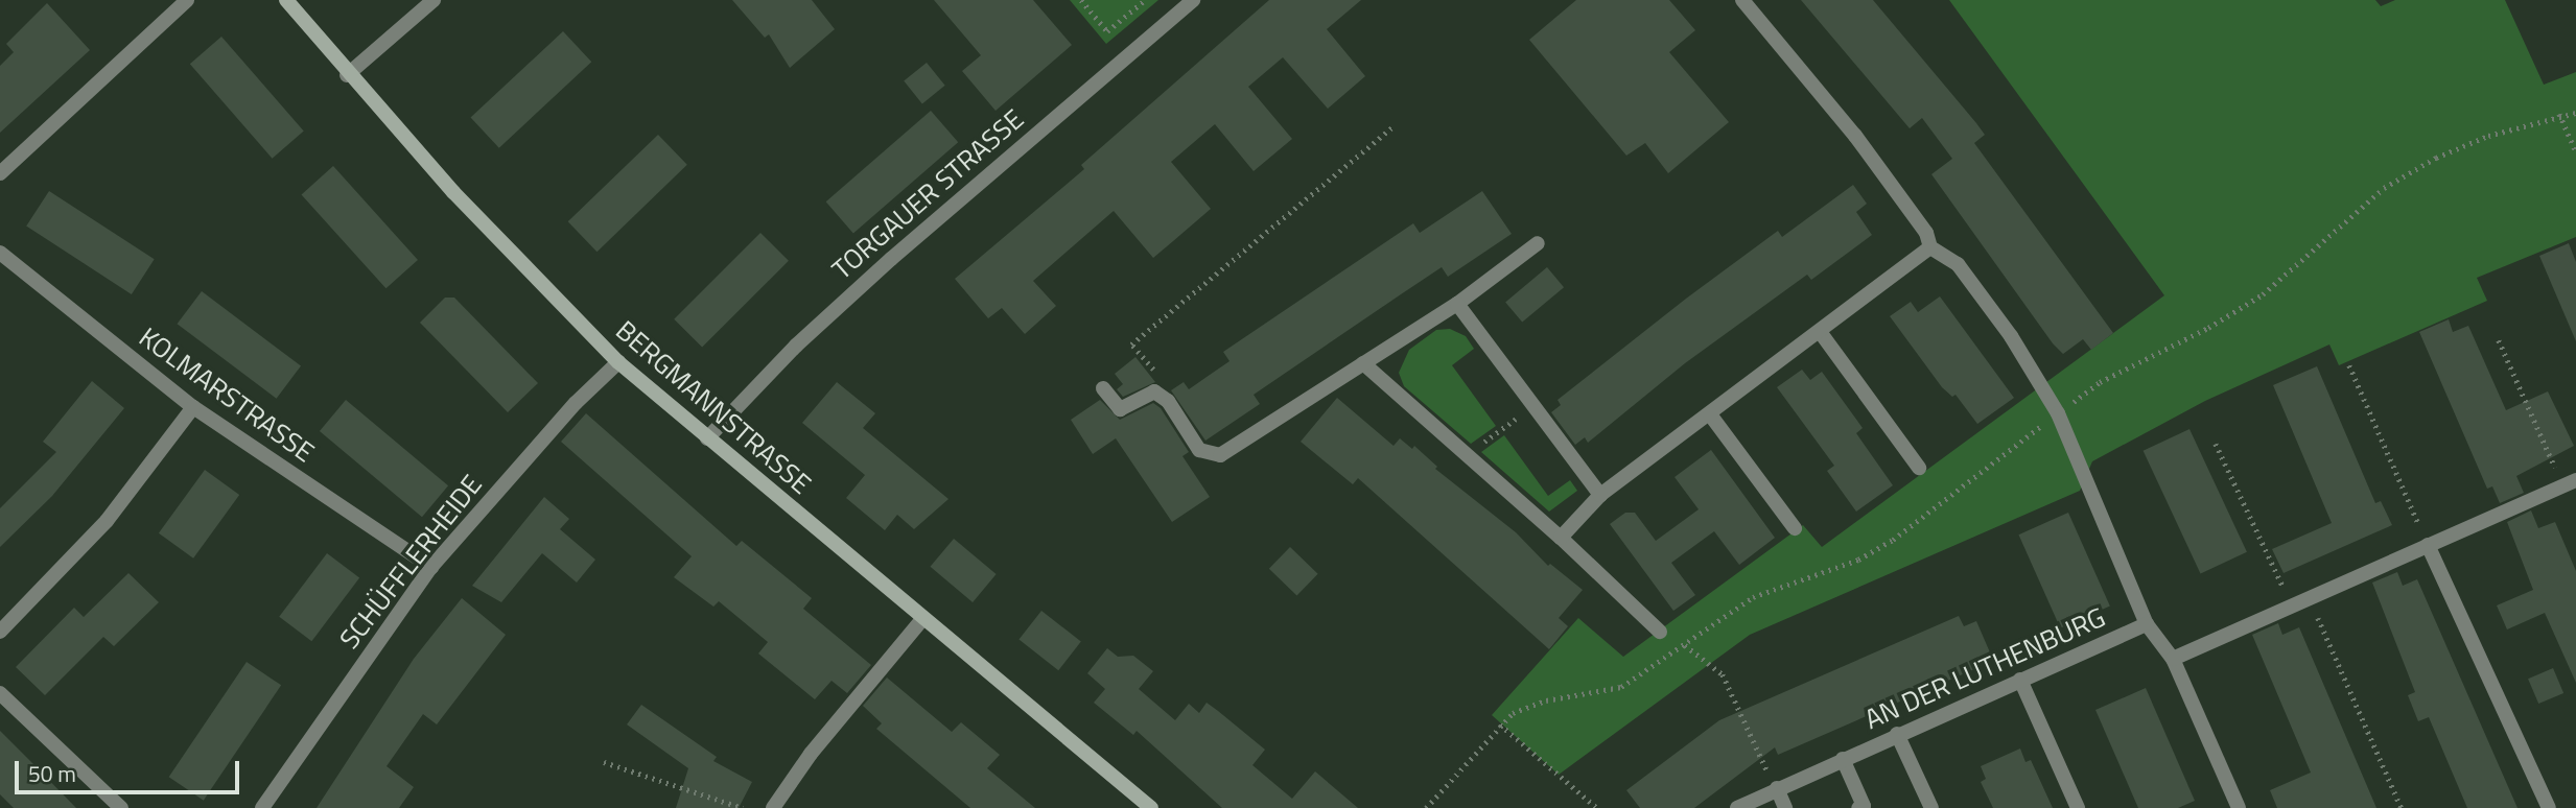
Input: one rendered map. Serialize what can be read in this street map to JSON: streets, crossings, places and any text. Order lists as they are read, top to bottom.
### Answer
{
  "streets": {
    "street": [
      "TORGAUER STRASSE",
      "KOLMARSTRASSE",
      "BERGMANNSTRASSE",
      "SCHÜFFLERHEIDE",
      "AN DER LUTHENBURG"
    ]
  },
  "crossings": [
    ["TORGAUER STRASSE", "BERGMANNSTRASSE"],
    ["KOLMARSTRASSE", "SCHÜFFLERHEIDE"],
    ["BERGMANNSTRASSE", "SCHÜFFLERHEIDE"]
  ],
  "scale_bar": "50 m"
}
